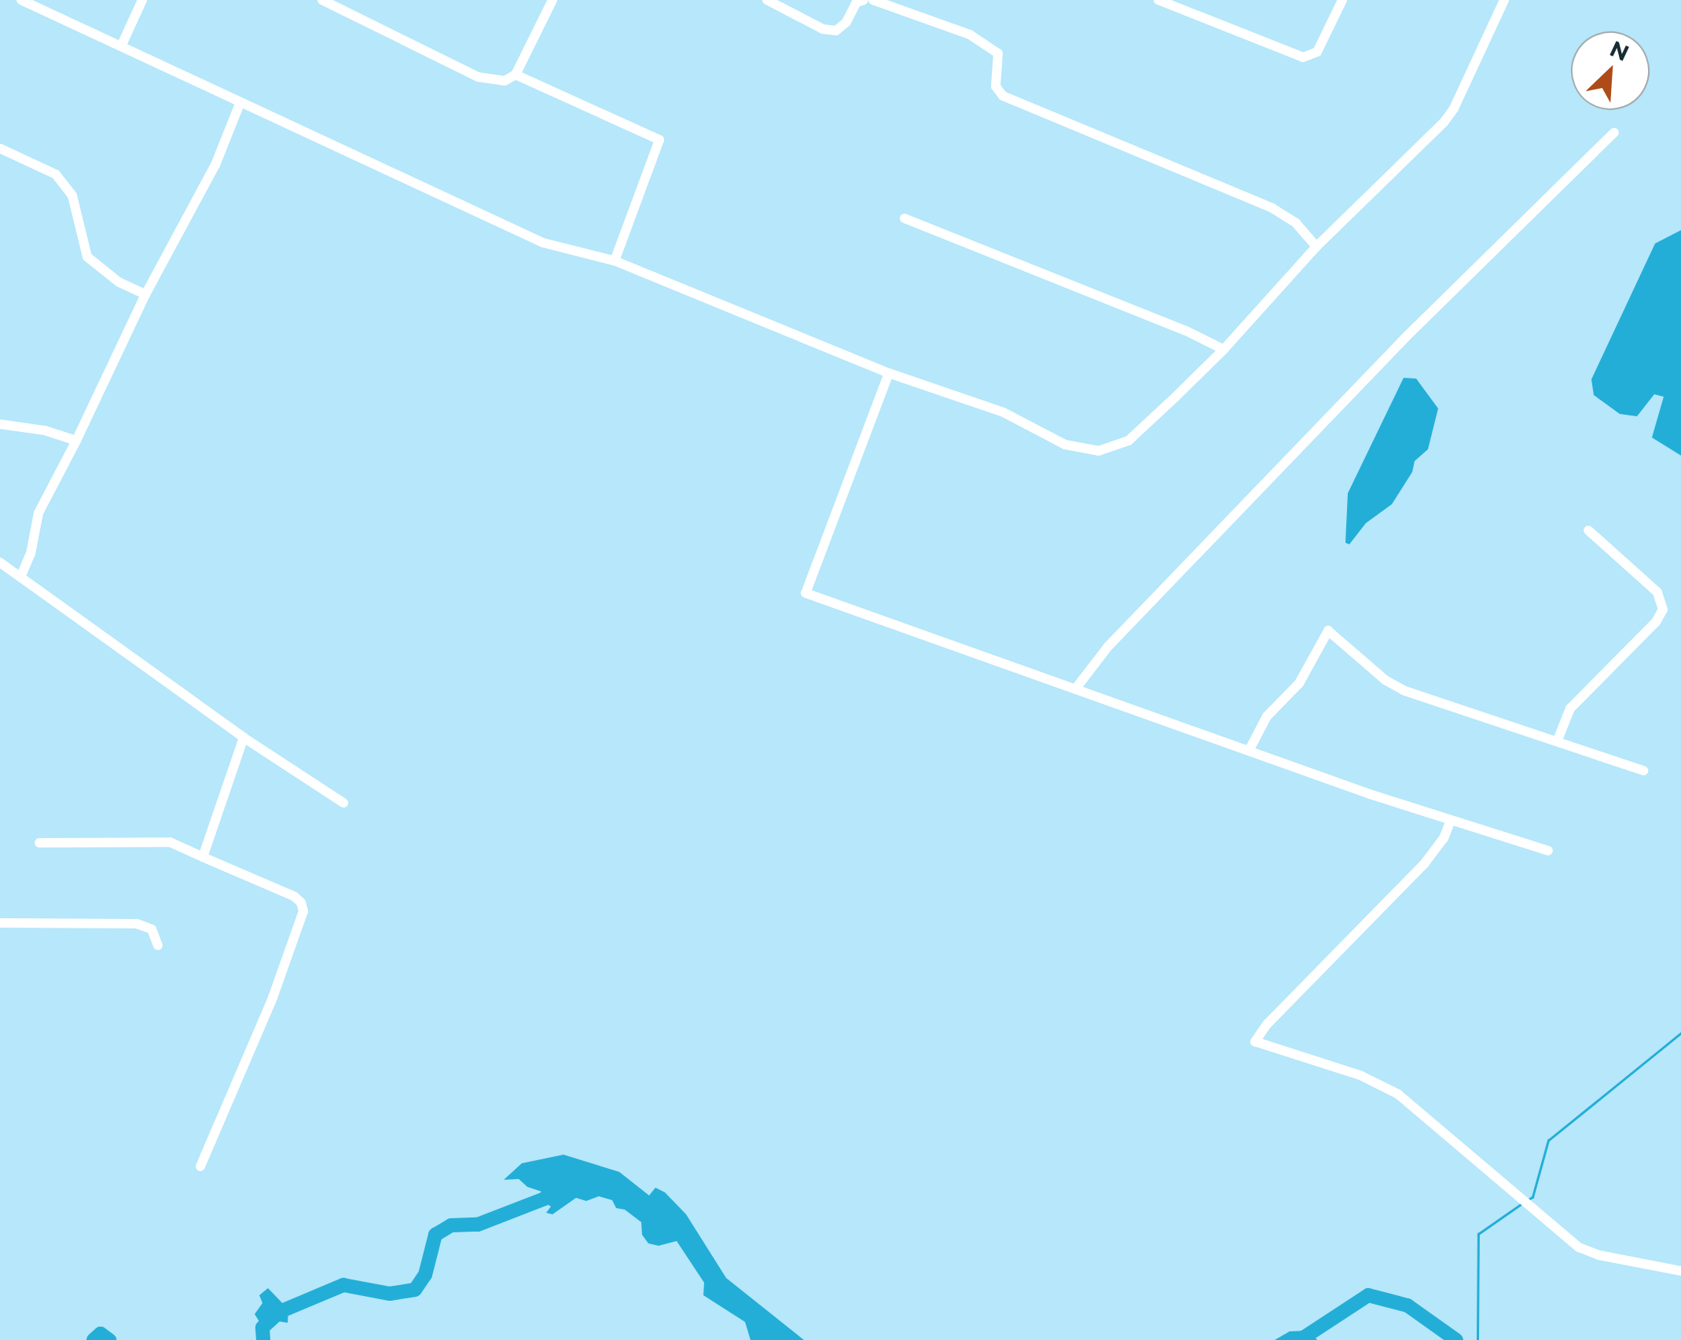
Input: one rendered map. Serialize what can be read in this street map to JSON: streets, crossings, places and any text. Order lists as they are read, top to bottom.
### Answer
{
  "north": "top right"
}
